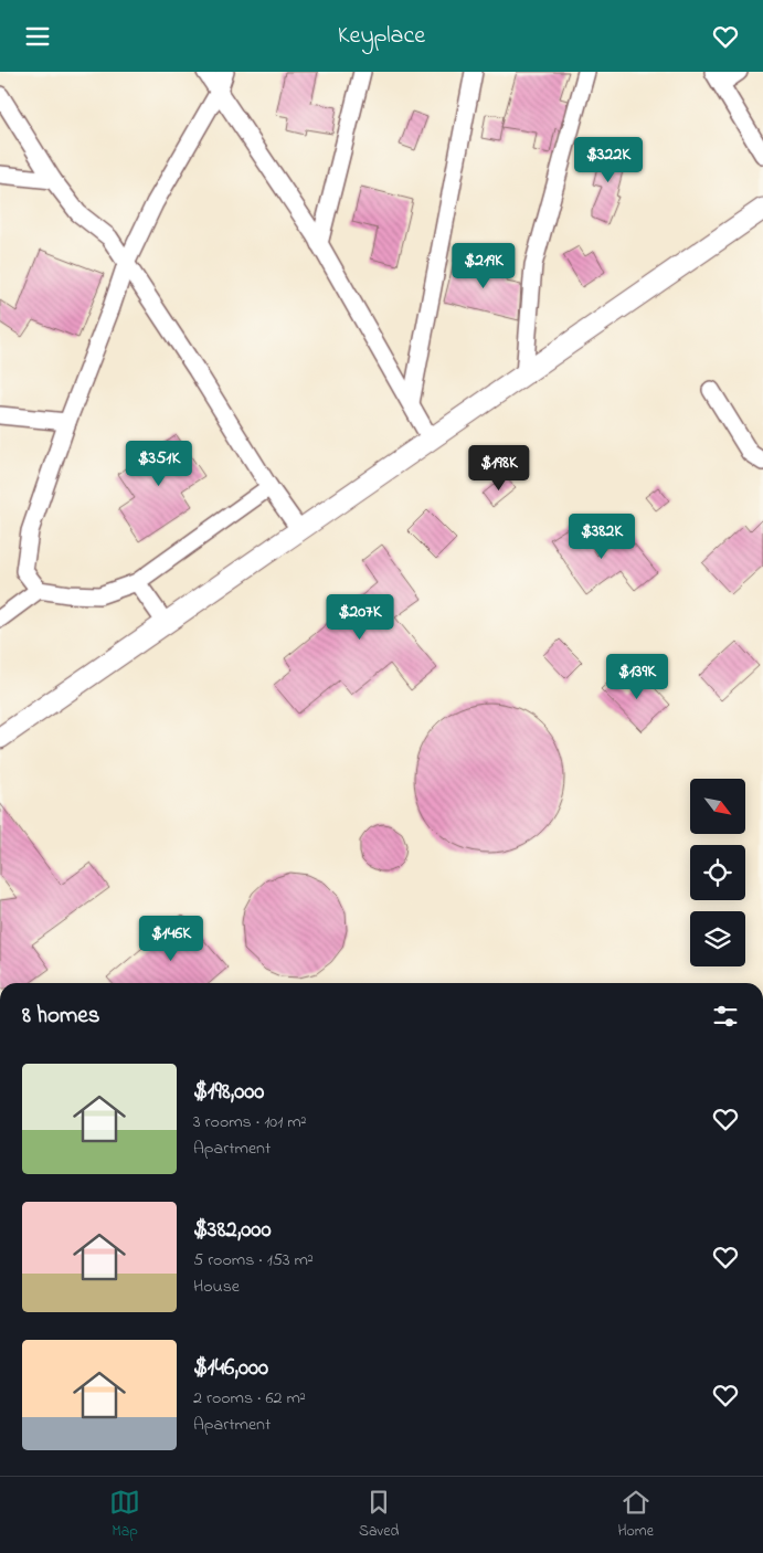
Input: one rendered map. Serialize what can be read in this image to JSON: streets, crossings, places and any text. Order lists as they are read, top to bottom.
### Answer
{
  "north": "bottom right",
  "page": {
    "header": "Keyplace",
    "price": [
      "$322K",
      "$219K",
      "$351K",
      "$198K",
      "$382K",
      "$207K",
      "$139K",
      "$146K"
    ],
    "heading": "8 homes",
    "list": [
      {
        "name": "$198,000",
        "note": "3 rooms · 101 m² · Apartment"
      },
      {
        "name": "$382,000",
        "note": "5 rooms · 153 m² · House"
      },
      {
        "name": "$146,000",
        "note": "2 rooms · 62 m² · Apartment"
      }
    ],
    "tabs": ["Map", "Saved", "Home"]
  }
}
